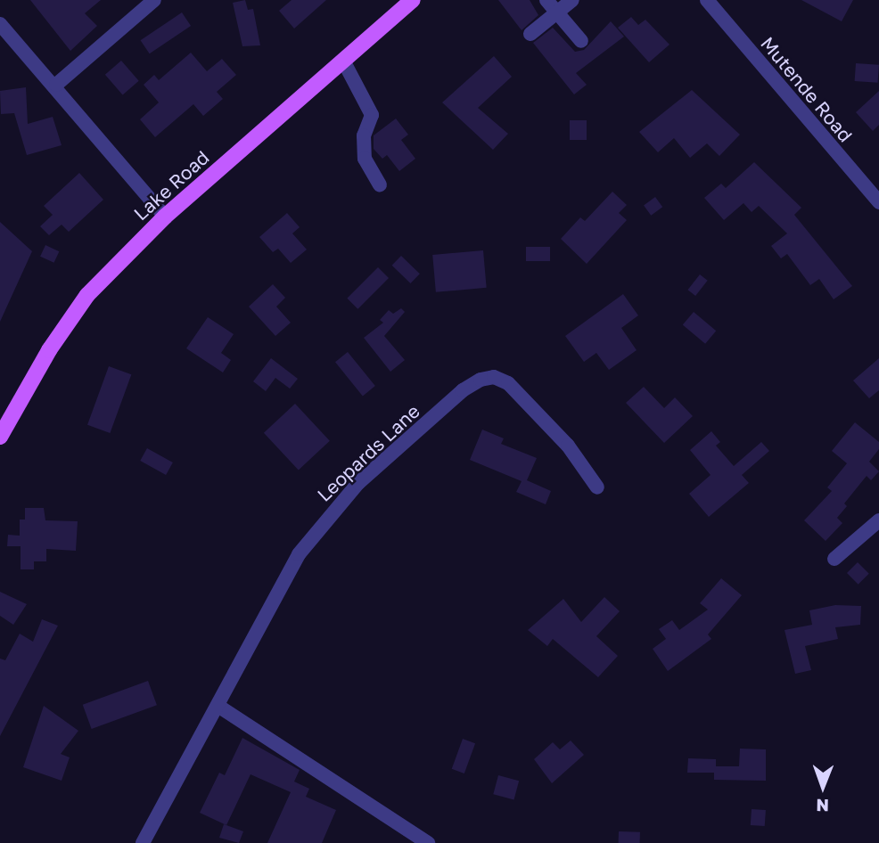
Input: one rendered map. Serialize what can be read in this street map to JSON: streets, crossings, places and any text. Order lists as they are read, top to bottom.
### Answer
{
  "streets": {
    "main road": ["Lake Road"],
    "street": ["Mutende Road", "Leopards Lane"]
  },
  "north": "bottom"
}
